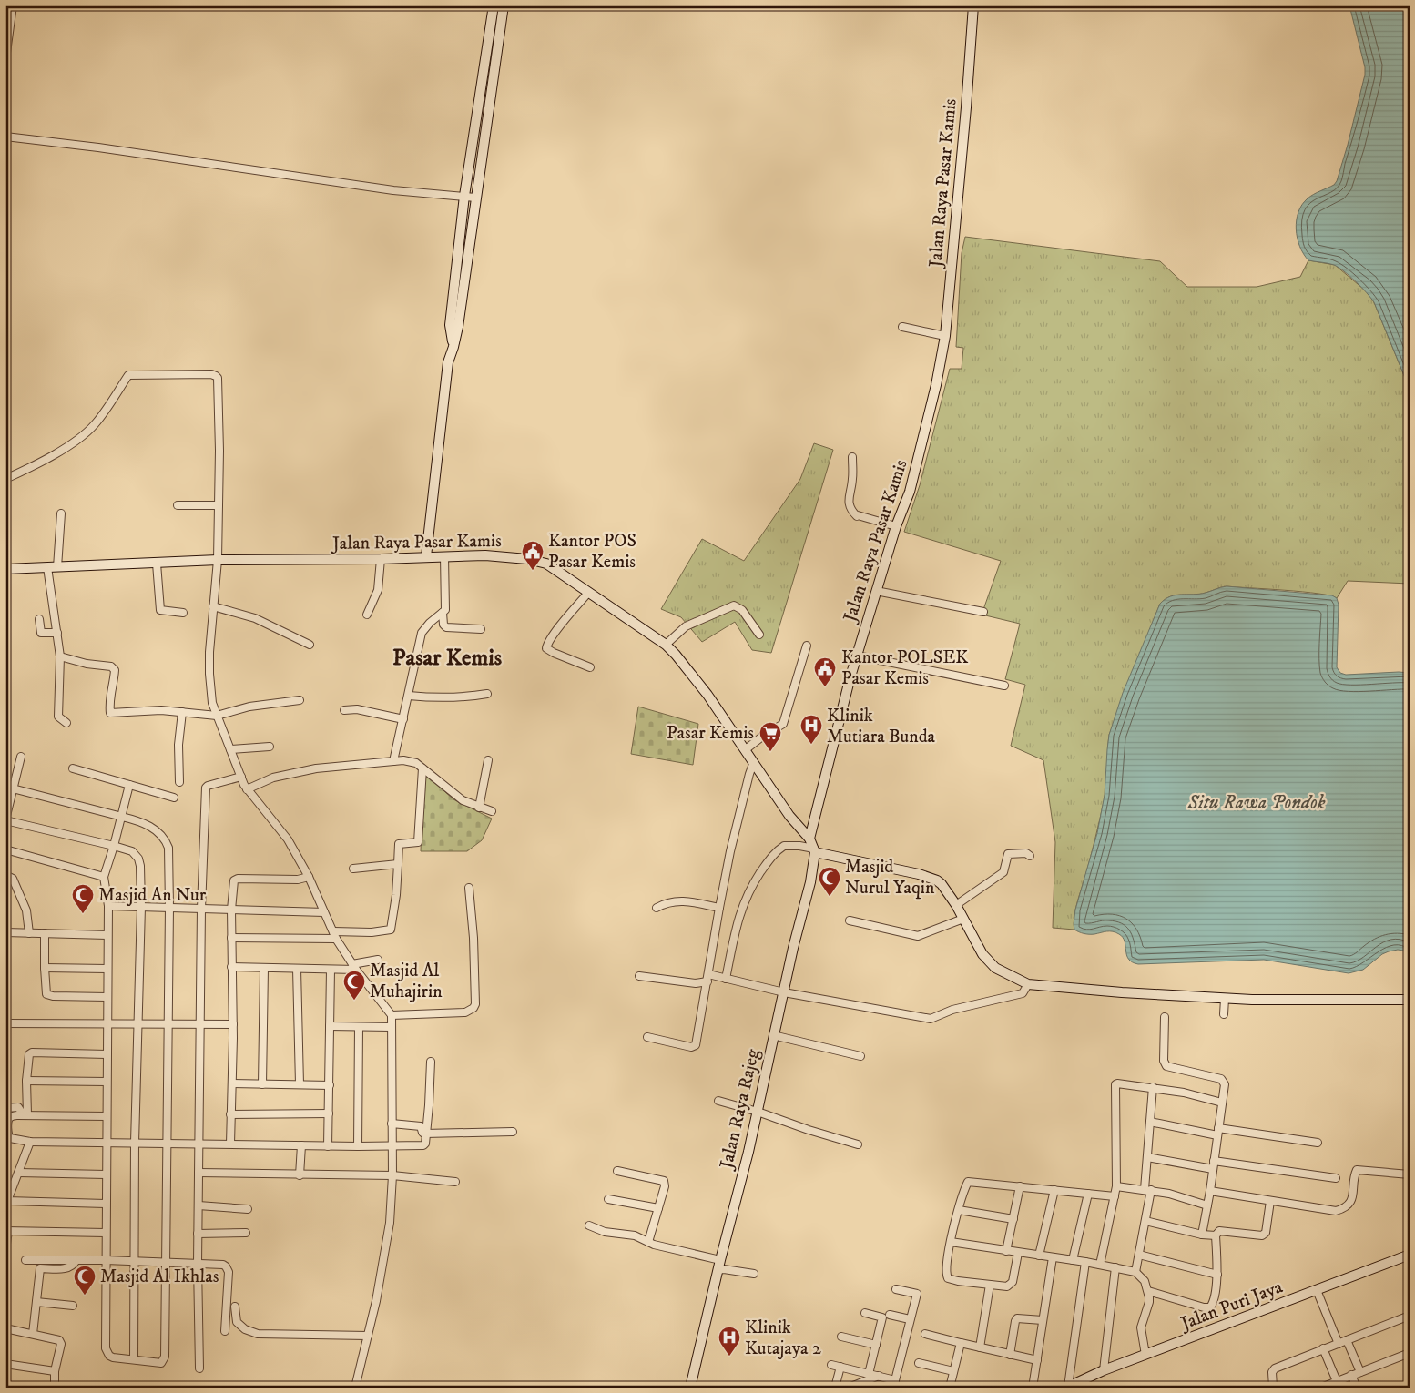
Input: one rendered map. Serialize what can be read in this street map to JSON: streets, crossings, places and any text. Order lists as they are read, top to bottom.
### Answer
{
  "streets": {
    "main road": ["Jalan Raya Pasar Kamis", "Jalan Raya Rajeg", "Jalan Puri Jaya"]
  },
  "districts": ["Pasar Kemis"],
  "water": ["Situ Rawa Pondok"],
  "places": {
    "public building": ["Kantor POS Pasar Kemis", "Kantor POLSEK Pasar Kemis"],
    "hospital": ["Klinik Mutiara Bunda", "Klinik Kutajaya 2"],
    "supermarket": ["Pasar Kemis"],
    "mosque": [
      "Masjid Nurul Yaqin",
      "Masjid An Nur",
      "Masjid Al Muhajirin",
      "Masjid Al Ikhlas"
    ]
  }
}
